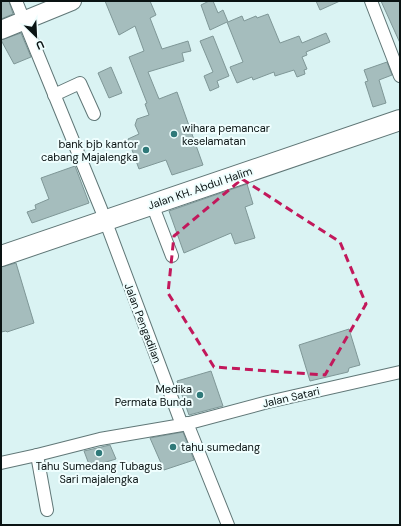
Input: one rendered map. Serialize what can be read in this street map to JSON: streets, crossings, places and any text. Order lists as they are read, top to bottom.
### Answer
{
  "streets": {
    "main road": ["Jalan KH. Abdul Halim"],
    "street": ["Jalan Pengadilan", "Jalan Satari"]
  },
  "crossings": [
    ["Jalan KH. Abdul Halim", "Jalan Pengadilan"],
    ["Jalan Pengadilan", "Jalan Satari"]
  ],
  "places": [
    "wihara pemancar keselamatan",
    "bank bjb kantor cabang Majalengka",
    "Medika Permata Bunda",
    "tahu sumedang",
    "Tahu Sumedang Tubagus Sari majalengka"
  ],
  "north": "bottom right"
}
